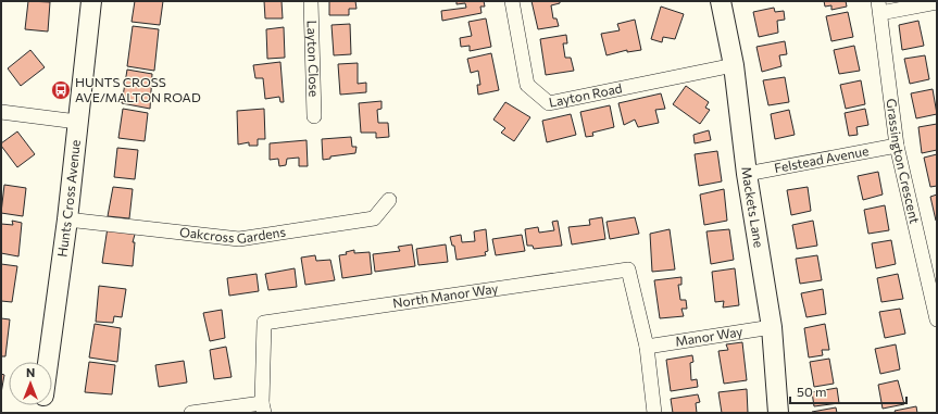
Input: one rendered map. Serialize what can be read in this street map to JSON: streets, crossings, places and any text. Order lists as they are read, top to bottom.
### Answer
{
  "streets": {
    "street": [
      "Layton Close",
      "Layton Road",
      "Felstead Avenue",
      "Grassington Crescent",
      "Hunts Cross Avenue",
      "Mackets Lane",
      "Oakcross Gardens",
      "North Manor Way",
      "Manor Way"
    ]
  },
  "crossings": [
    ["Layton Road", "Mackets Lane"],
    ["Felstead Avenue", "Grassington Crescent"],
    ["Felstead Avenue", "Mackets Lane"],
    ["Hunts Cross Avenue", "Oakcross Gardens"],
    ["Mackets Lane", "Manor Way"],
    ["North Manor Way", "Manor Way"]
  ],
  "places": {
    "bus stop": ["HUNTS CROSS AVE/MALTON ROAD"]
  },
  "scale_bar": "50 m",
  "north": "top"
}
